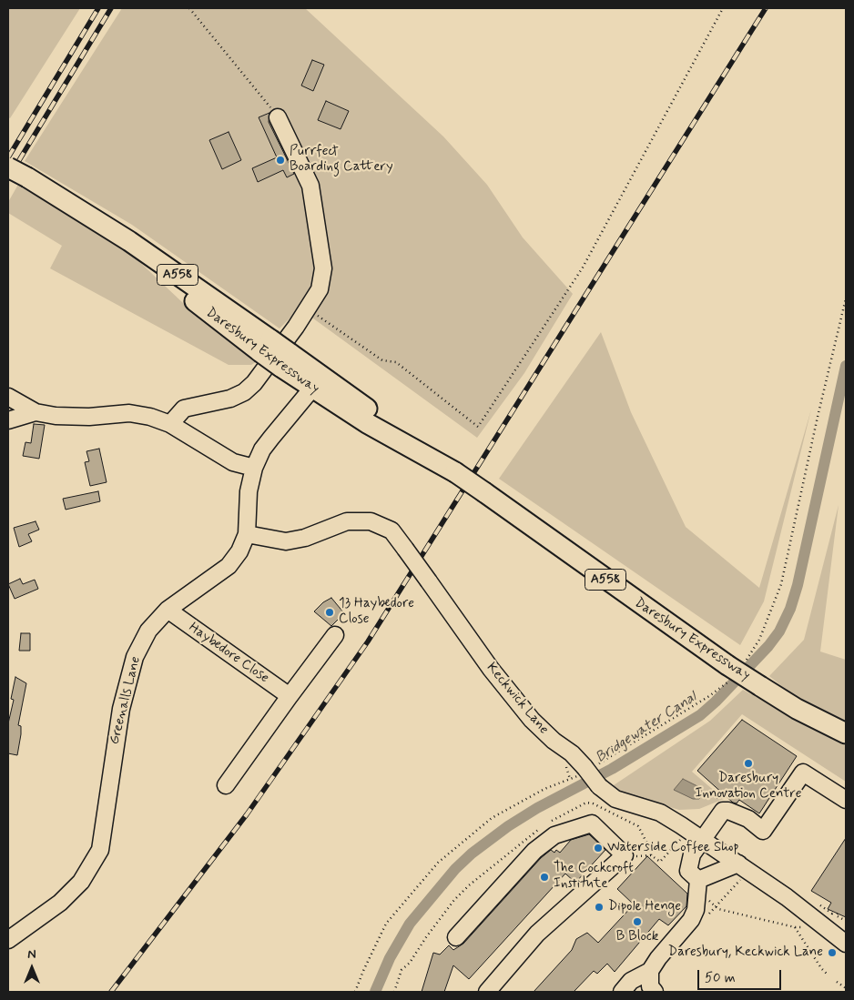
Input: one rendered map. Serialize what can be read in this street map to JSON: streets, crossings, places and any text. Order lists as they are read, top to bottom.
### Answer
{
  "streets": {
    "main road": ["A558", "Daresbury Expressway"],
    "street": ["Haybedore Close", "Keckwick Lane", "Greenalls Lane"]
  },
  "crossings": [
    ["Haybedore Close", "Greenalls Lane"],
    ["Keckwick Lane", "Greenalls Lane"]
  ],
  "water": ["Bridgewater Canal"],
  "places": [
    "Purrfect Boarding Cattery",
    "13 Haybedore Close",
    "Daresbury Innovation Centre",
    "Waterside Coffee Shop",
    "The Cockcroft Institute",
    "Dipole Henge",
    "B Block",
    "Daresbury, Keckwick Lane"
  ],
  "scale_bar": "50 m",
  "north": "top"
}
